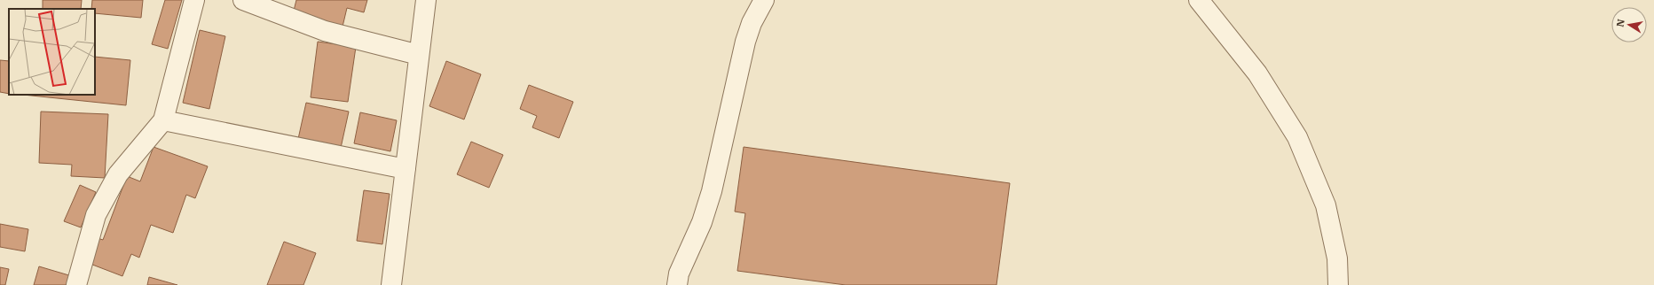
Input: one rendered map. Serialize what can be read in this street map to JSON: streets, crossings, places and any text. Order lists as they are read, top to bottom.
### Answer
{
  "north": "left"
}
